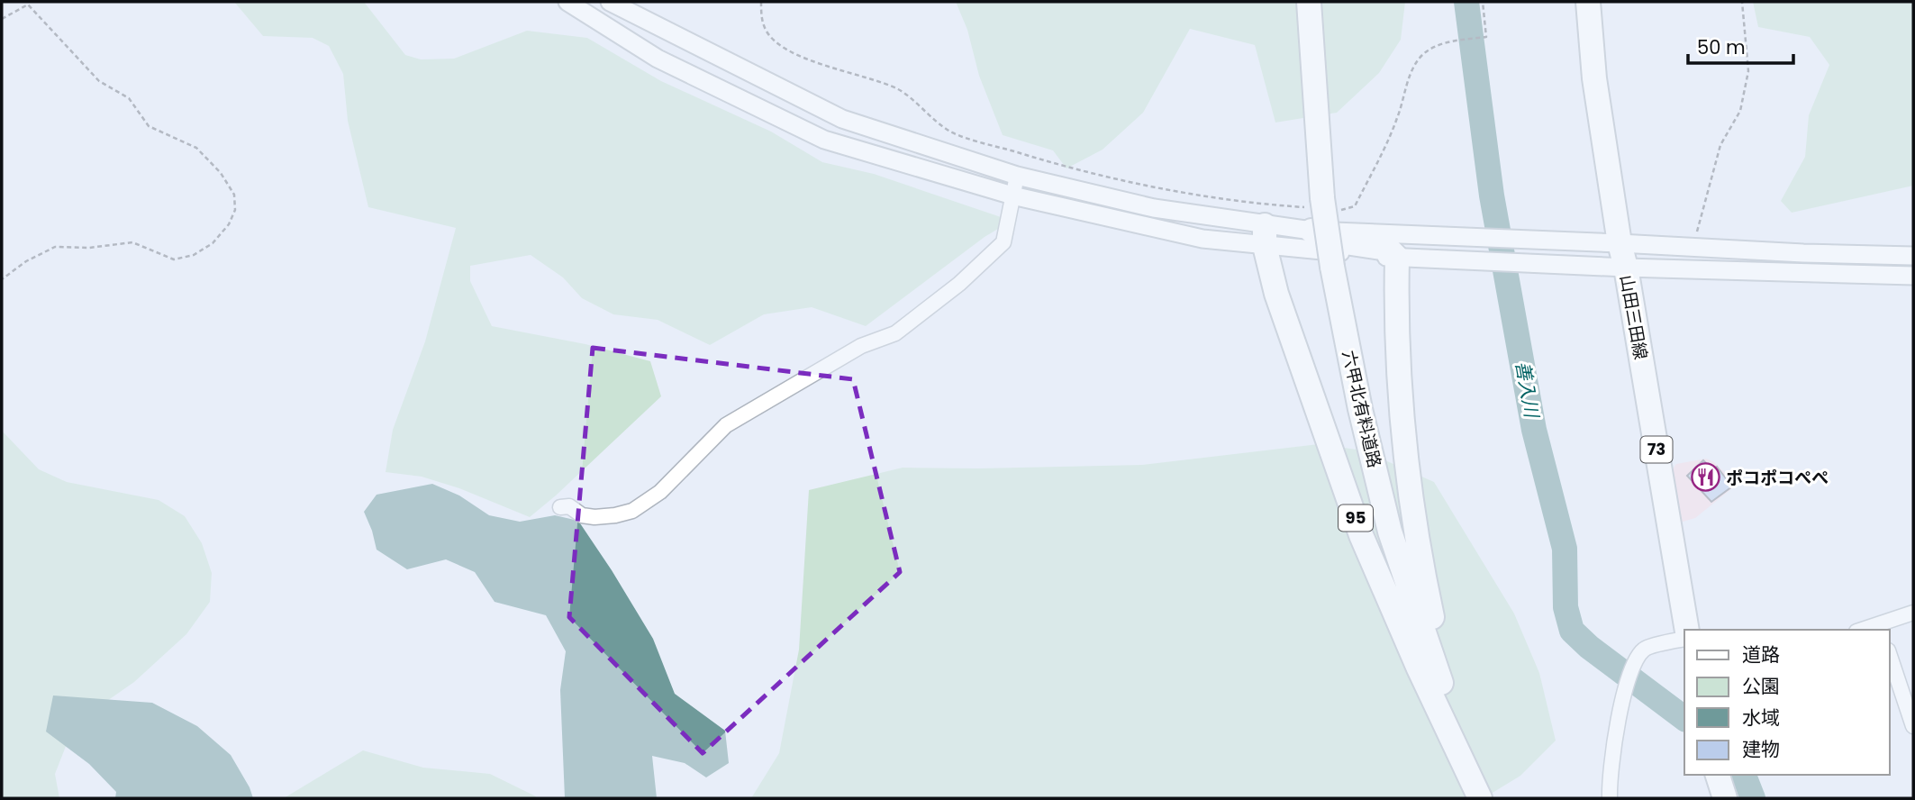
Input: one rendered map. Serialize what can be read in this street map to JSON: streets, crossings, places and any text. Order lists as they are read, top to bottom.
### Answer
{
  "streets": {
    "main road": [
      "山田三田線",
      "六甲北有料道路",
      "73",
      "95"
    ]
  },
  "crossings": [
    ["六甲北有料道路", "95"]
  ],
  "water": ["善入川"],
  "places": {
    "restaurant": ["ポコポコぺぺ"]
  },
  "legend": [
    "道路",
    "公園",
    "水域",
    "建物"
  ],
  "scale_bar": "50 m"
}
